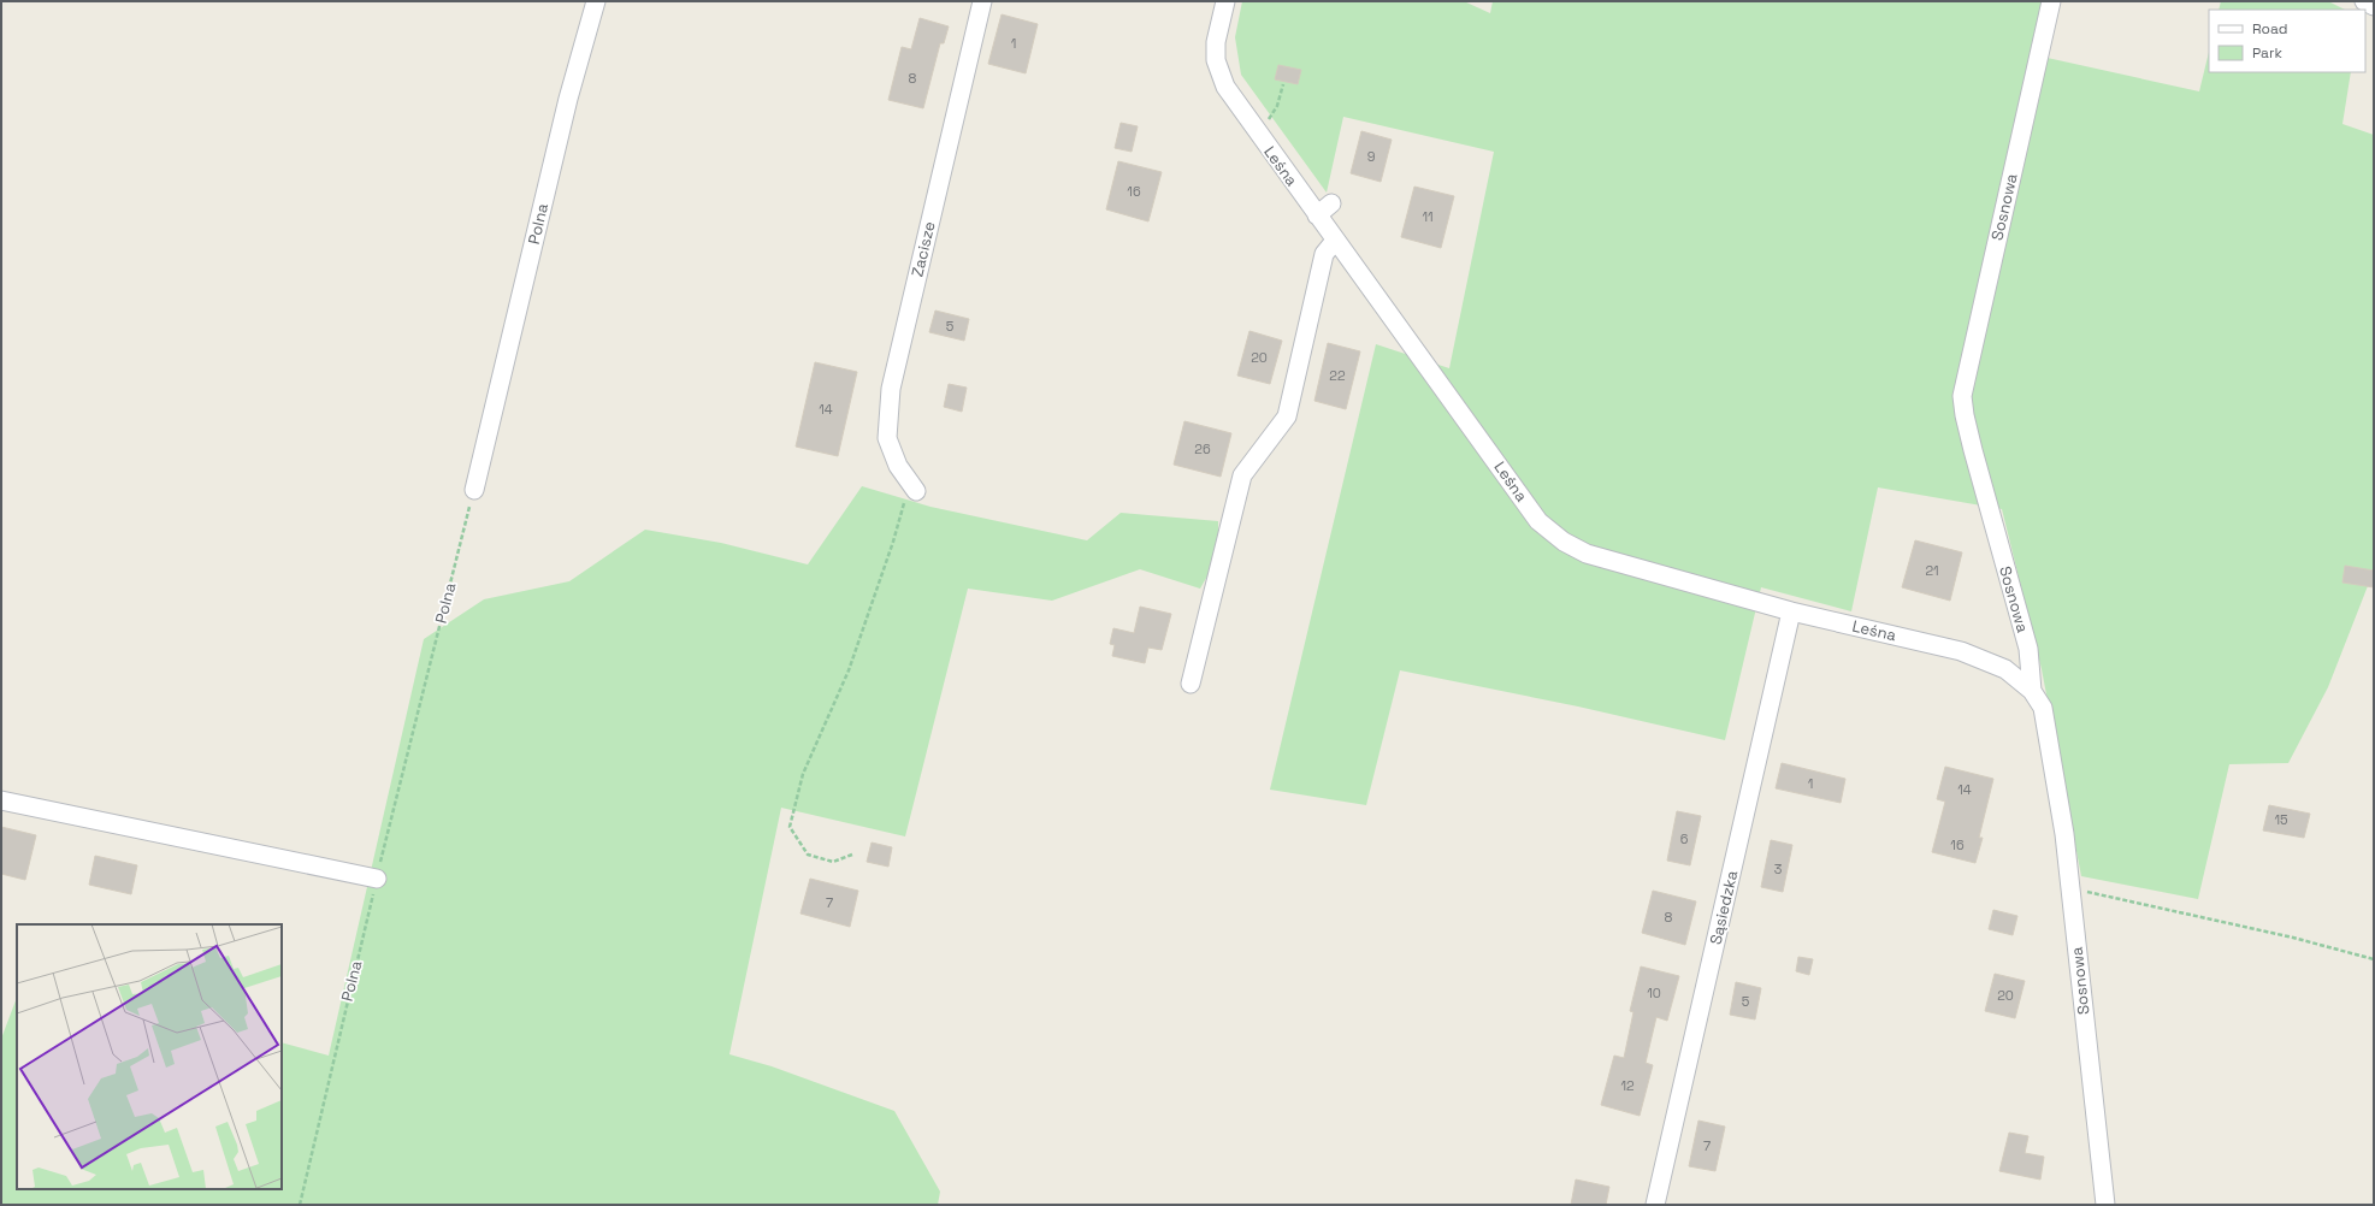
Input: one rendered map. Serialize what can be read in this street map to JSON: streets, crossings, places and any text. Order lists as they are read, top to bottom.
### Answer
{
  "streets": {
    "street": [
      "Leśna",
      "Sosnowa",
      "Polna",
      "Zacisze",
      "Sąsiedzka"
    ]
  },
  "crossings": [
    ["Leśna", "Sosnowa"],
    ["Leśna", "Sąsiedzka"]
  ],
  "house_numbers": [
    "1",
    "8",
    "9",
    "16",
    "11",
    "5",
    "20",
    "22",
    "14",
    "26",
    "21",
    "1",
    "14",
    "15",
    "6",
    "16",
    "3",
    "7",
    "8",
    "10",
    "20",
    "5",
    "12",
    "7"
  ],
  "legend": ["Road", "Park"]
}
